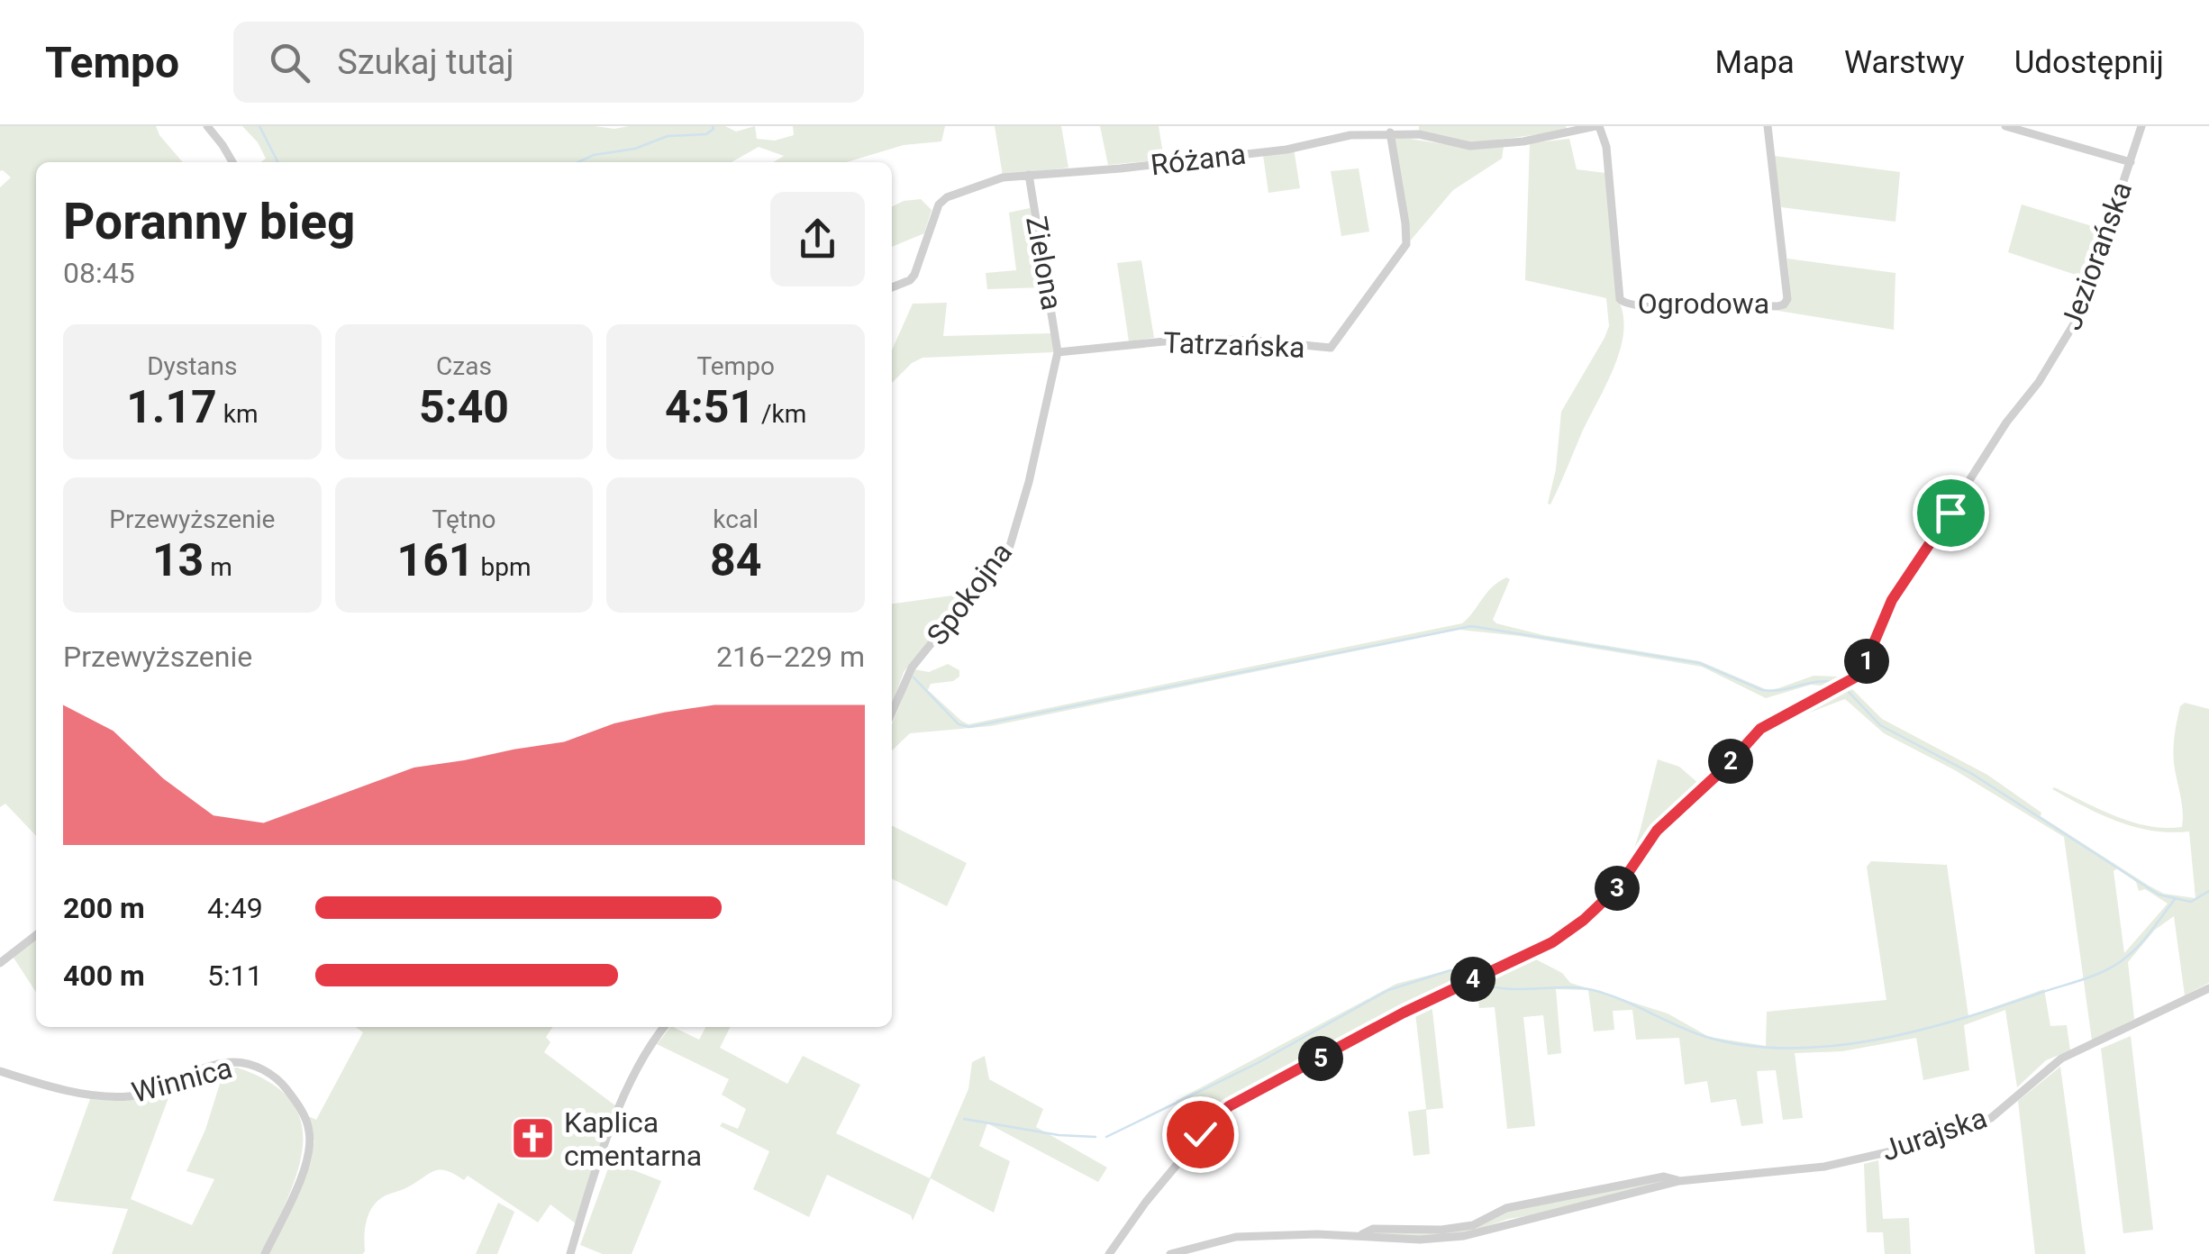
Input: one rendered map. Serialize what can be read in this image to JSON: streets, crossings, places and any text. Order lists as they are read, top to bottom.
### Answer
{
  "streets": {
    "street": [
      "Różana",
      "Jeziorańska",
      "Zielona",
      "Ogrodowa",
      "Tatrzańska",
      "Spokojna",
      "Winnica",
      "Jurajska"
    ]
  },
  "crossings": [
    ["Różana", "Zielona"],
    ["Różana", "Ogrodowa"],
    ["Różana", "Tatrzańska"],
    ["Zielona", "Tatrzańska"],
    ["Zielona", "Spokojna"],
    ["Tatrzańska", "Spokojna"]
  ],
  "places": {
    "church": ["Kaplica cmentarna"]
  },
  "page": {
    "header": "Tempo",
    "search": "Szukaj tutaj",
    "nav": ["Mapa", "Warstwy", "Udostępnij"],
    "heading": ["Poranny bieg", "08:45"],
    "stats": [
      ["Dystans", "1.17 km"],
      ["Czas", "5:40"],
      ["Tempo", "4:51 /km"],
      ["Przewyższenie", "13 m"],
      ["Tętno", "161 bpm"],
      ["kcal", "84"]
    ],
    "chart": ["Przewyższenie", "216–229 m"],
    "pins": [
      "1",
      "2",
      "3",
      "4",
      "5"
    ],
    "list": [
      {
        "name": "200 m",
        "note": "4:49"
      },
      {
        "name": "400 m",
        "note": "5:11"
      }
    ]
  }
}
